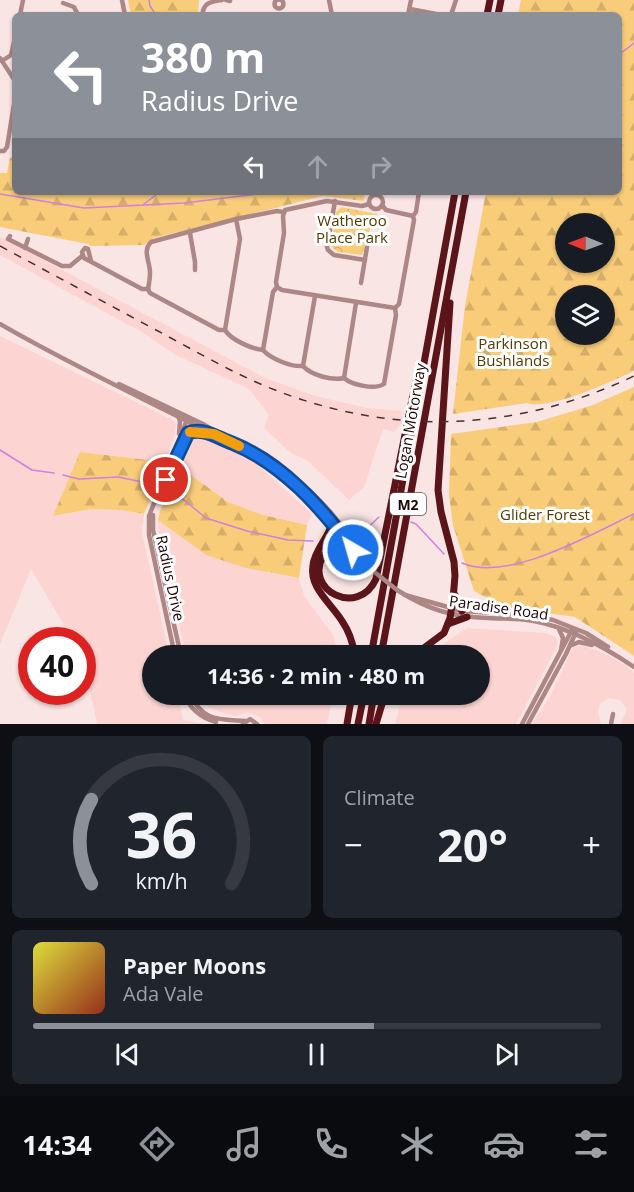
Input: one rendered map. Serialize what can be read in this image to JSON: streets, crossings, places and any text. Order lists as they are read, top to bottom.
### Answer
{
  "streets": {
    "highway": ["Logan Motorway", "M2"],
    "street": ["Radius Drive", "Paradise Road"]
  },
  "crossings": [
    ["Radius Drive", "Paradise Road"]
  ],
  "parks": ["Watheroo Place Park", "Parkinson Bushlands", "Glider Forest"],
  "north": "left",
  "page": {
    "turn": ["380 m", "Radius Drive"],
    "limit": "40",
    "trip": "14:36 · 2 min · 480 m",
    "tile": "Climate",
    "heat": ["−", "20°", "+"],
    "song": ["Paper Moons", "Ada Vale"],
    "tabs": "14:34",
    "gauge": ["36", "km/h"]
  }
}
